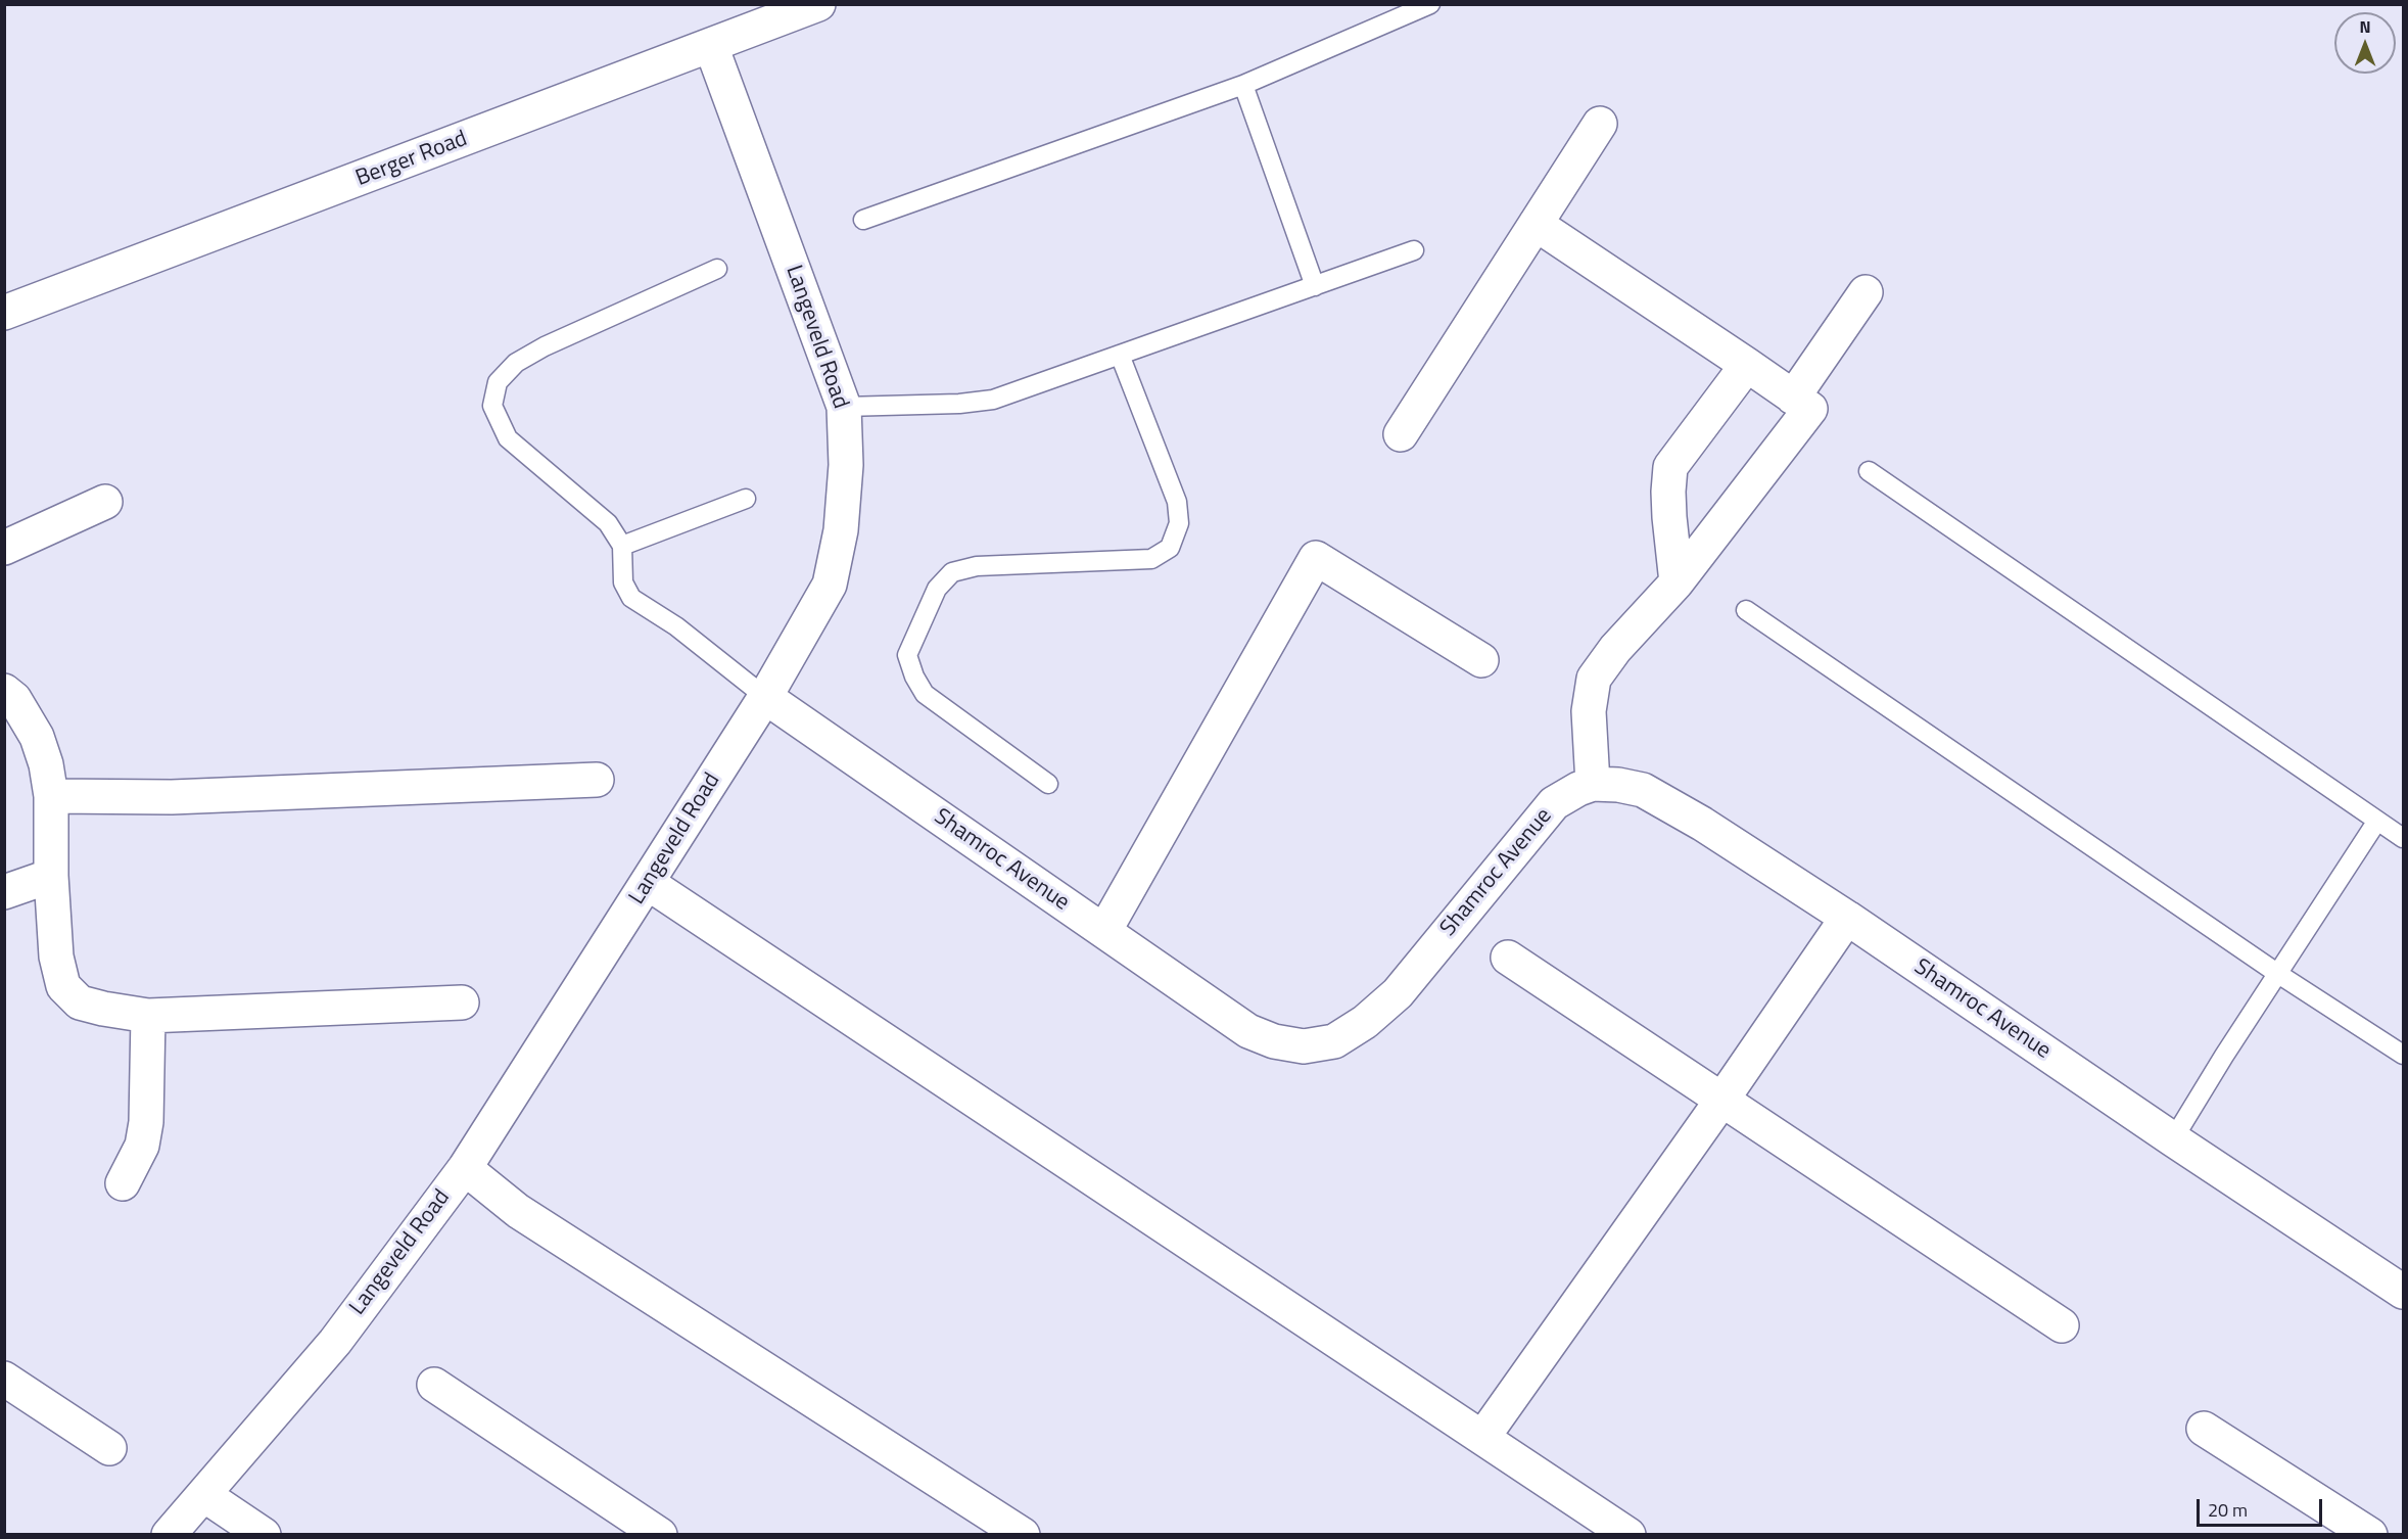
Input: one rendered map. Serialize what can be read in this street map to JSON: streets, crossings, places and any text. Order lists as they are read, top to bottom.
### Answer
{
  "streets": {
    "street": ["Berger Road", "Langeveld Road", "Shamroc Avenue"]
  },
  "crossings": [
    ["Berger Road", "Langeveld Road"],
    ["Langeveld Road", "Shamroc Avenue"]
  ],
  "scale_bar": "20 m",
  "north": "top"
}
